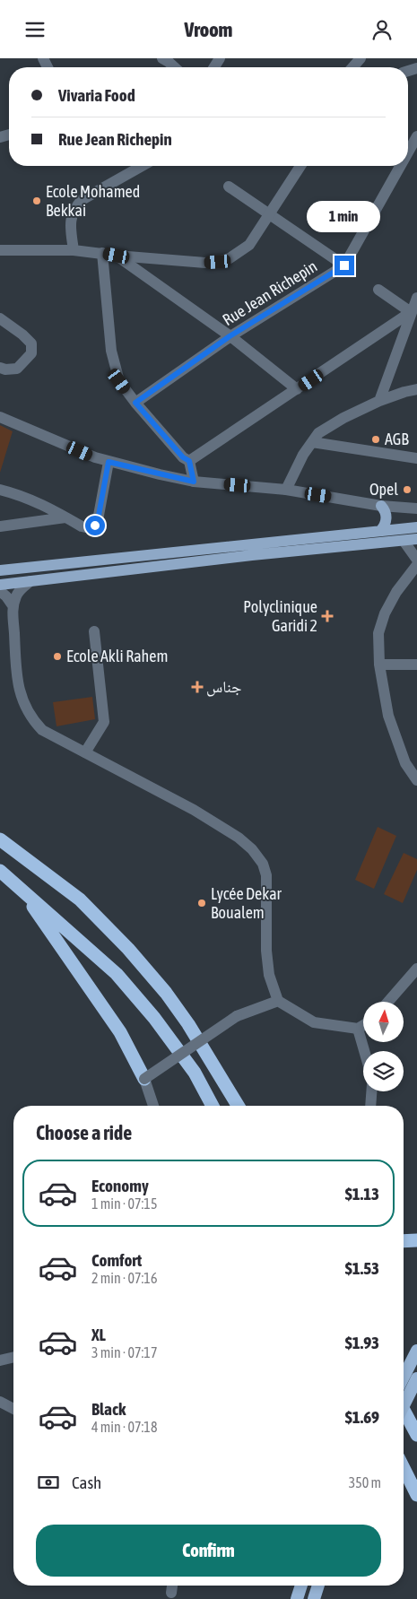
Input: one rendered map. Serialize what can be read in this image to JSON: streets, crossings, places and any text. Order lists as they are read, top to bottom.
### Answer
{
  "streets": {
    "street": ["Rue Jean Richepin"]
  },
  "places": {
    "other": [
      "Ecole Mohamed Bekkai",
      "AGB",
      "Opel",
      "Ecole Akli Rahem",
      "Lycée Dekar Boualem"
    ],
    "health": ["Polyclinique Garidi 2", "جناس"]
  },
  "north": "top",
  "page": {
    "header": "Vroom",
    "banner": ["Vivaria Food", "Rue Jean Richepin"],
    "bubble": "1 min",
    "heading": "Choose a ride",
    "list": [
      {
        "name": "Economy",
        "note": "1 min · 07:15",
        "value": "$1.13"
      },
      {
        "name": "Comfort",
        "note": "2 min · 07:16",
        "value": "$1.53"
      },
      {
        "name": "XL",
        "note": "3 min · 07:17",
        "value": "$1.93"
      },
      {
        "name": "Black",
        "note": "4 min · 07:18",
        "value": "$1.69"
      }
    ],
    "pay": ["Cash", "350 m"],
    "buttons": "Confirm"
  }
}
